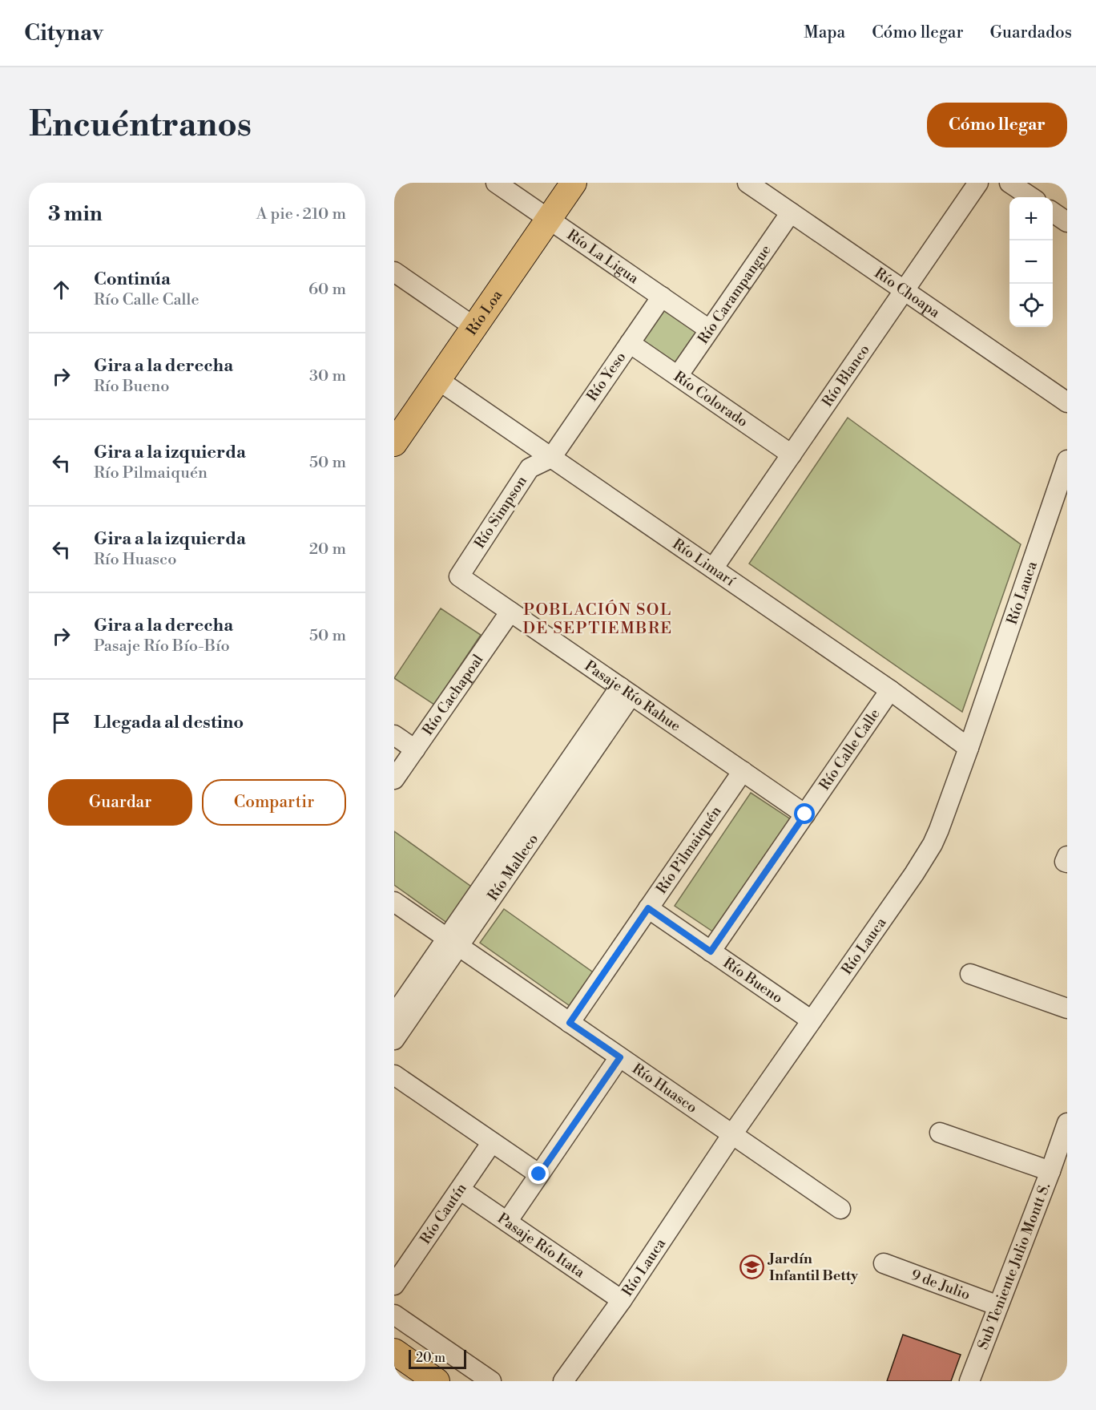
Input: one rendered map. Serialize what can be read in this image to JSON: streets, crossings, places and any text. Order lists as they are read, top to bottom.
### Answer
{
  "streets": {
    "main road": ["Río Loa"],
    "street": [
      "Río La Ligua",
      "Río Choapa",
      "Río Carampangue",
      "Río Blanco",
      "Río Yeso",
      "Río Colorado",
      "Río Simpson",
      "Río Limarí",
      "Río Lauca",
      "Río Cachapoal",
      "Pasaje Río Rahue",
      "Río Calle Calle",
      "Río Pilmaiquén",
      "Río Malleco",
      "Río Bueno",
      "Río Huasco",
      "Río Cautín",
      "Pasaje Río Itata",
      "Sub Teniente Julio Montt S.",
      "9 de Julio"
    ]
  },
  "crossings": [
    ["Río La Ligua", "Río Carampangue"],
    ["Río La Ligua", "Río Loa"],
    ["Río La Ligua", "Río Yeso"],
    ["Río Choapa", "Río Carampangue"],
    ["Río Choapa", "Río Blanco"],
    ["Río Carampangue", "Río Colorado"],
    ["Río Loa", "Río Limarí"],
    ["Río Blanco", "Río Colorado"],
    ["Río Blanco", "Río Limarí"],
    ["Río Yeso", "Río Colorado"],
    ["Río Yeso", "Río Simpson"],
    ["Río Yeso", "Río Limarí"],
    ["Río Simpson", "Río Limarí"],
    ["Río Simpson", "Pasaje Río Rahue"],
    ["Río Limarí", "Río Lauca"],
    ["Río Limarí", "Río Calle Calle"],
    ["Río Lauca", "Río Bueno"],
    ["Río Lauca", "Río Huasco"],
    ["Río Lauca", "Pasaje Río Itata"],
    ["Río Cachapoal", "Pasaje Río Rahue"],
    ["Pasaje Río Rahue", "Río Calle Calle"],
    ["Pasaje Río Rahue", "Río Pilmaiquén"],
    ["Pasaje Río Rahue", "Río Malleco"],
    ["Río Calle Calle", "Río Bueno"],
    ["Río Pilmaiquén", "Río Bueno"],
    ["Río Pilmaiquén", "Río Huasco"],
    ["Río Malleco", "Río Huasco"],
    ["Río Cautín", "Pasaje Río Itata"],
    ["Sub Teniente Julio Montt S.", "9 de Julio"]
  ],
  "districts": ["POBLACIÓN SOL DE SEPTIEMBRE"],
  "places": {
    "school or university": ["Jardín Infantil Betty"]
  },
  "scale_bar": "20 m",
  "page": {
    "header": "Citynav",
    "nav": ["Mapa", "Cómo llegar", "Guardados"],
    "buttons": [
      "Cómo llegar",
      ["Guardar", "Compartir"]
    ],
    "title": "Encuéntranos",
    "heading": ["3 min", "A pie · 210 m"],
    "map_buttons": ["+", "−"],
    "list": [
      ["Continúa", "Río Calle Calle", "60 m"],
      ["Gira a la derecha", "Río Bueno", "30 m"],
      ["Gira a la izquierda", "Río Pilmaiquén", "50 m"],
      ["Gira a la izquierda", "Río Huasco", "20 m"],
      ["Gira a la derecha", "Pasaje Río Bío-Bío", "50 m"],
      "Llegada al destino"
    ],
    "scale": "20 m"
  }
}
